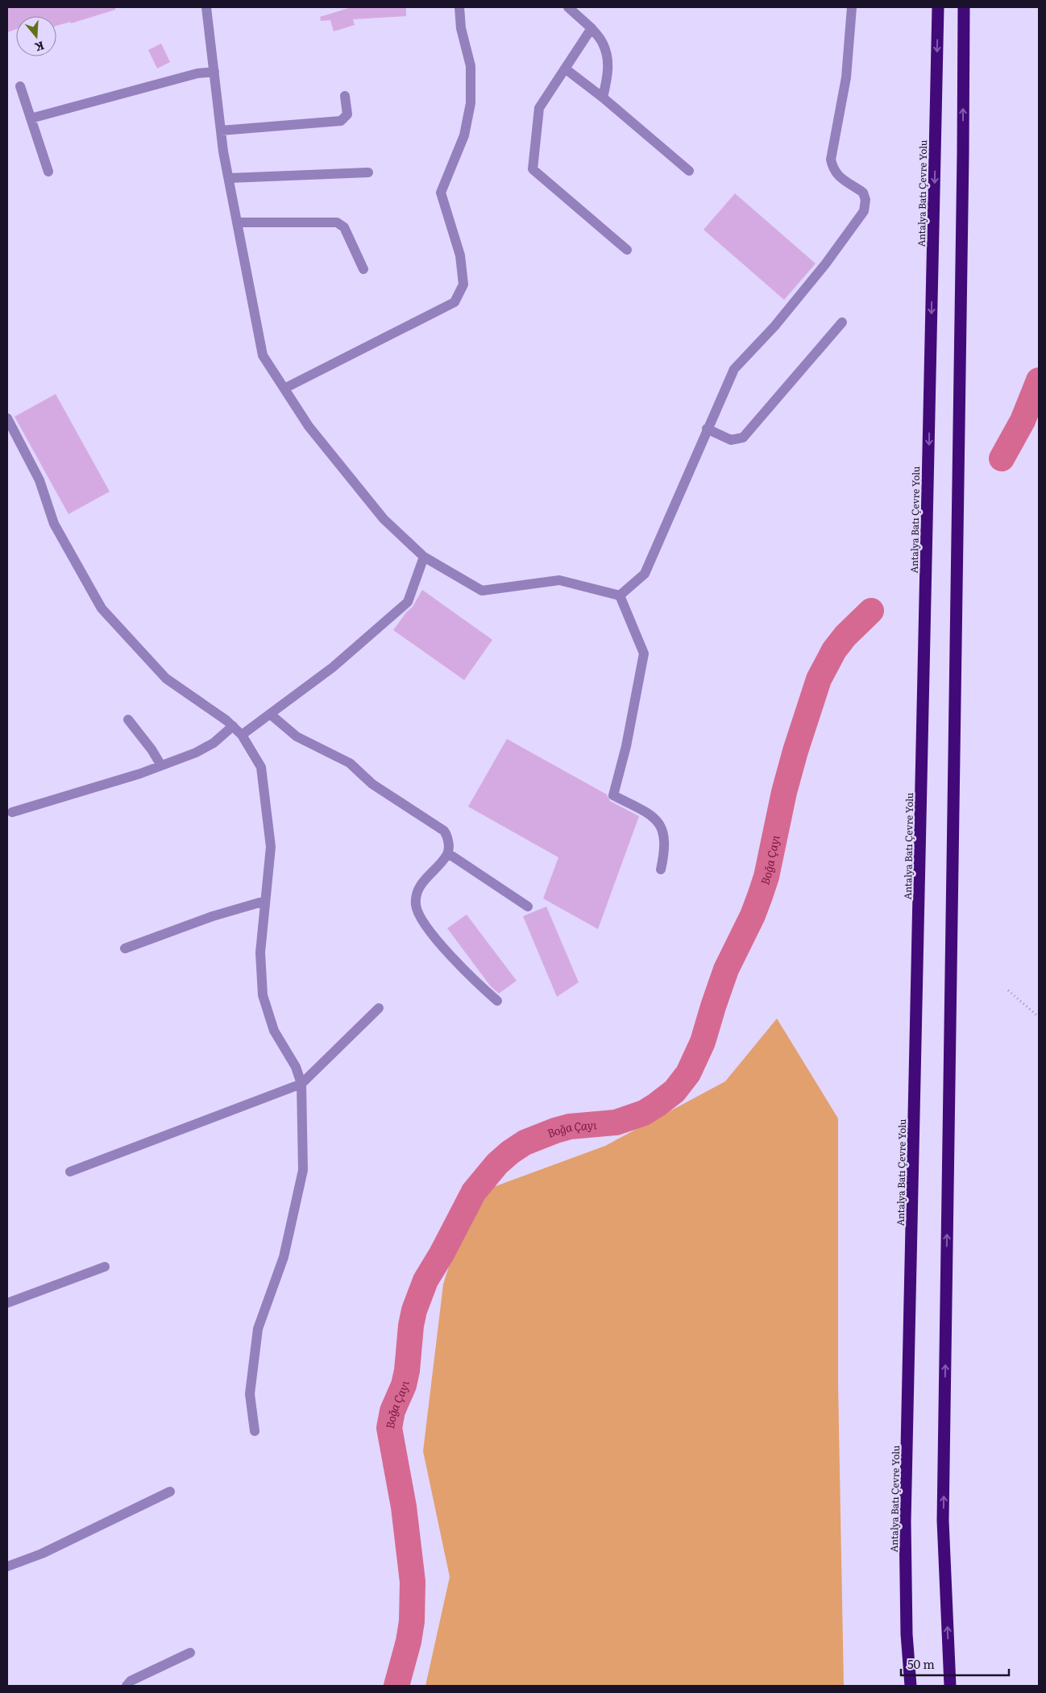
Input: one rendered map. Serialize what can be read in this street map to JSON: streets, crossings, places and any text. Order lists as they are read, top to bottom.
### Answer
{
  "streets": {
    "highway": ["Antalya Batı Çevre Yolu"]
  },
  "water": ["Boğa Çayı"],
  "scale_bar": "50 m",
  "north": "bottom"
}
